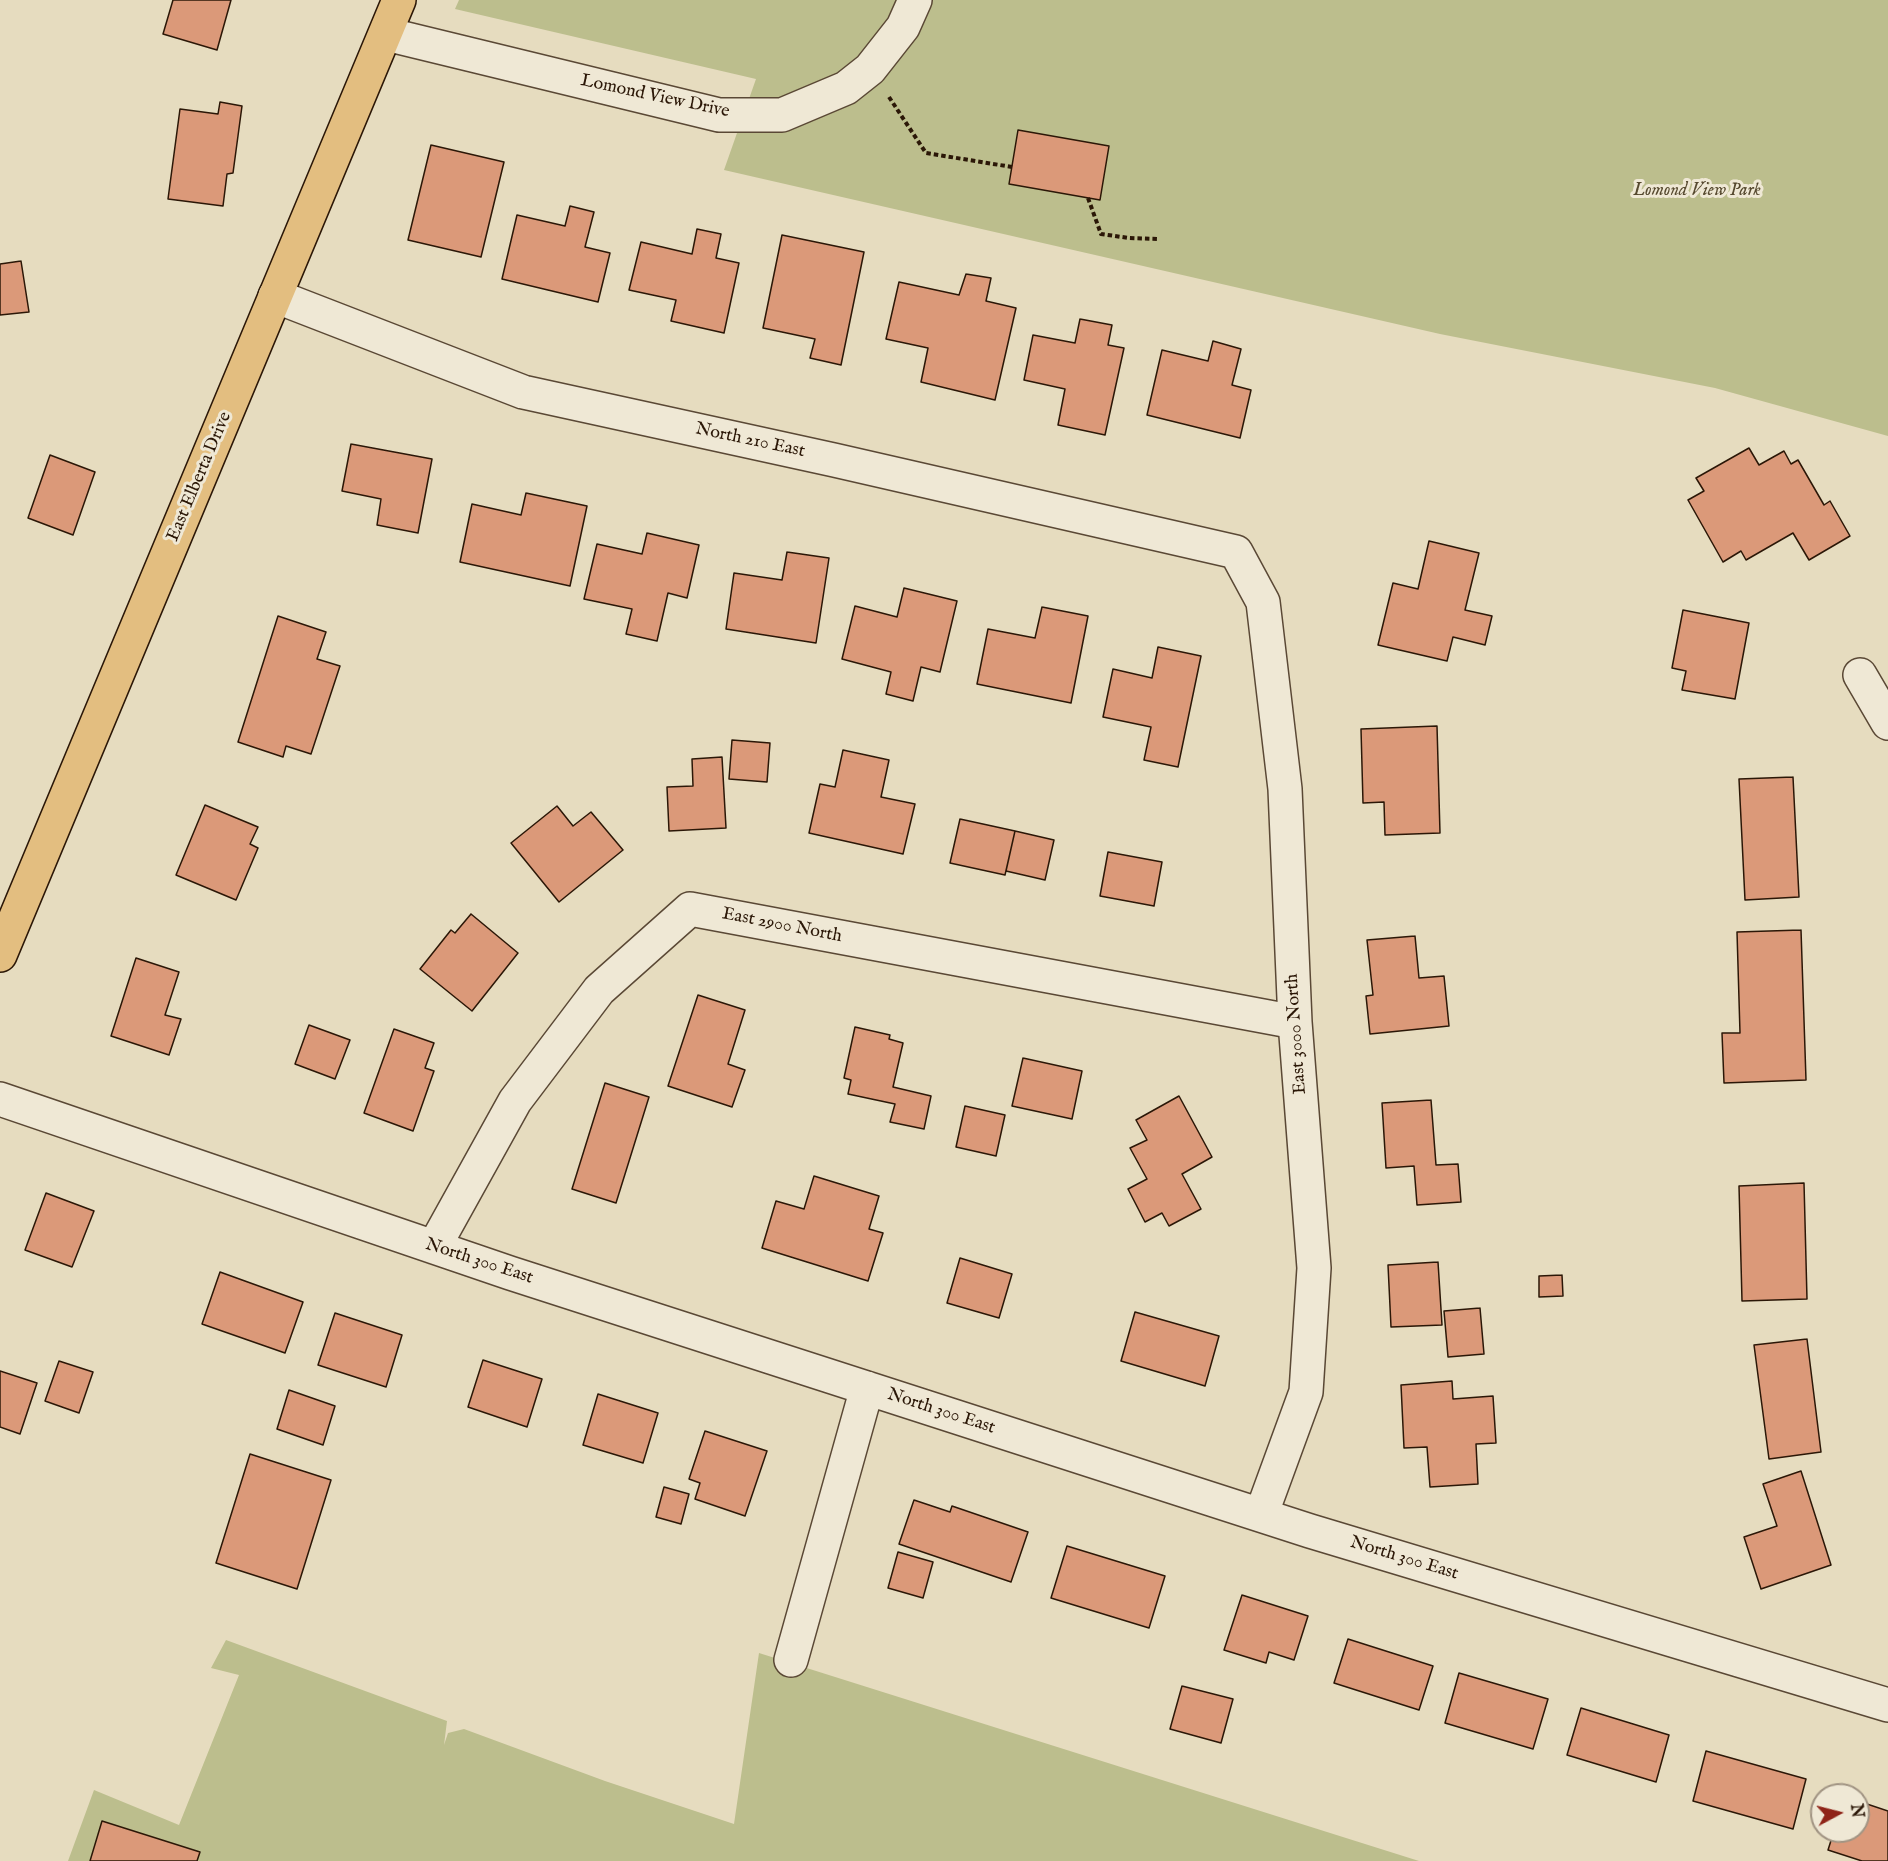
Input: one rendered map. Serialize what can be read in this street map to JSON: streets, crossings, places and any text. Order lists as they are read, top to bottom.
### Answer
{
  "streets": {
    "main road": ["East Elberta Drive"],
    "street": [
      "Lomond View Drive",
      "North 210 East",
      "East 2900 North",
      "East 3000 North",
      "North 300 East"
    ]
  },
  "crossings": [
    ["Lomond View Drive", "East Elberta Drive"],
    ["North 210 East", "East Elberta Drive"],
    ["North 210 East", "East 3000 North"],
    ["East 2900 North", "East 3000 North"],
    ["East 2900 North", "North 300 East"],
    ["East 3000 North", "North 300 East"]
  ],
  "parks": ["Lomond View Park"],
  "north": "right"
}
